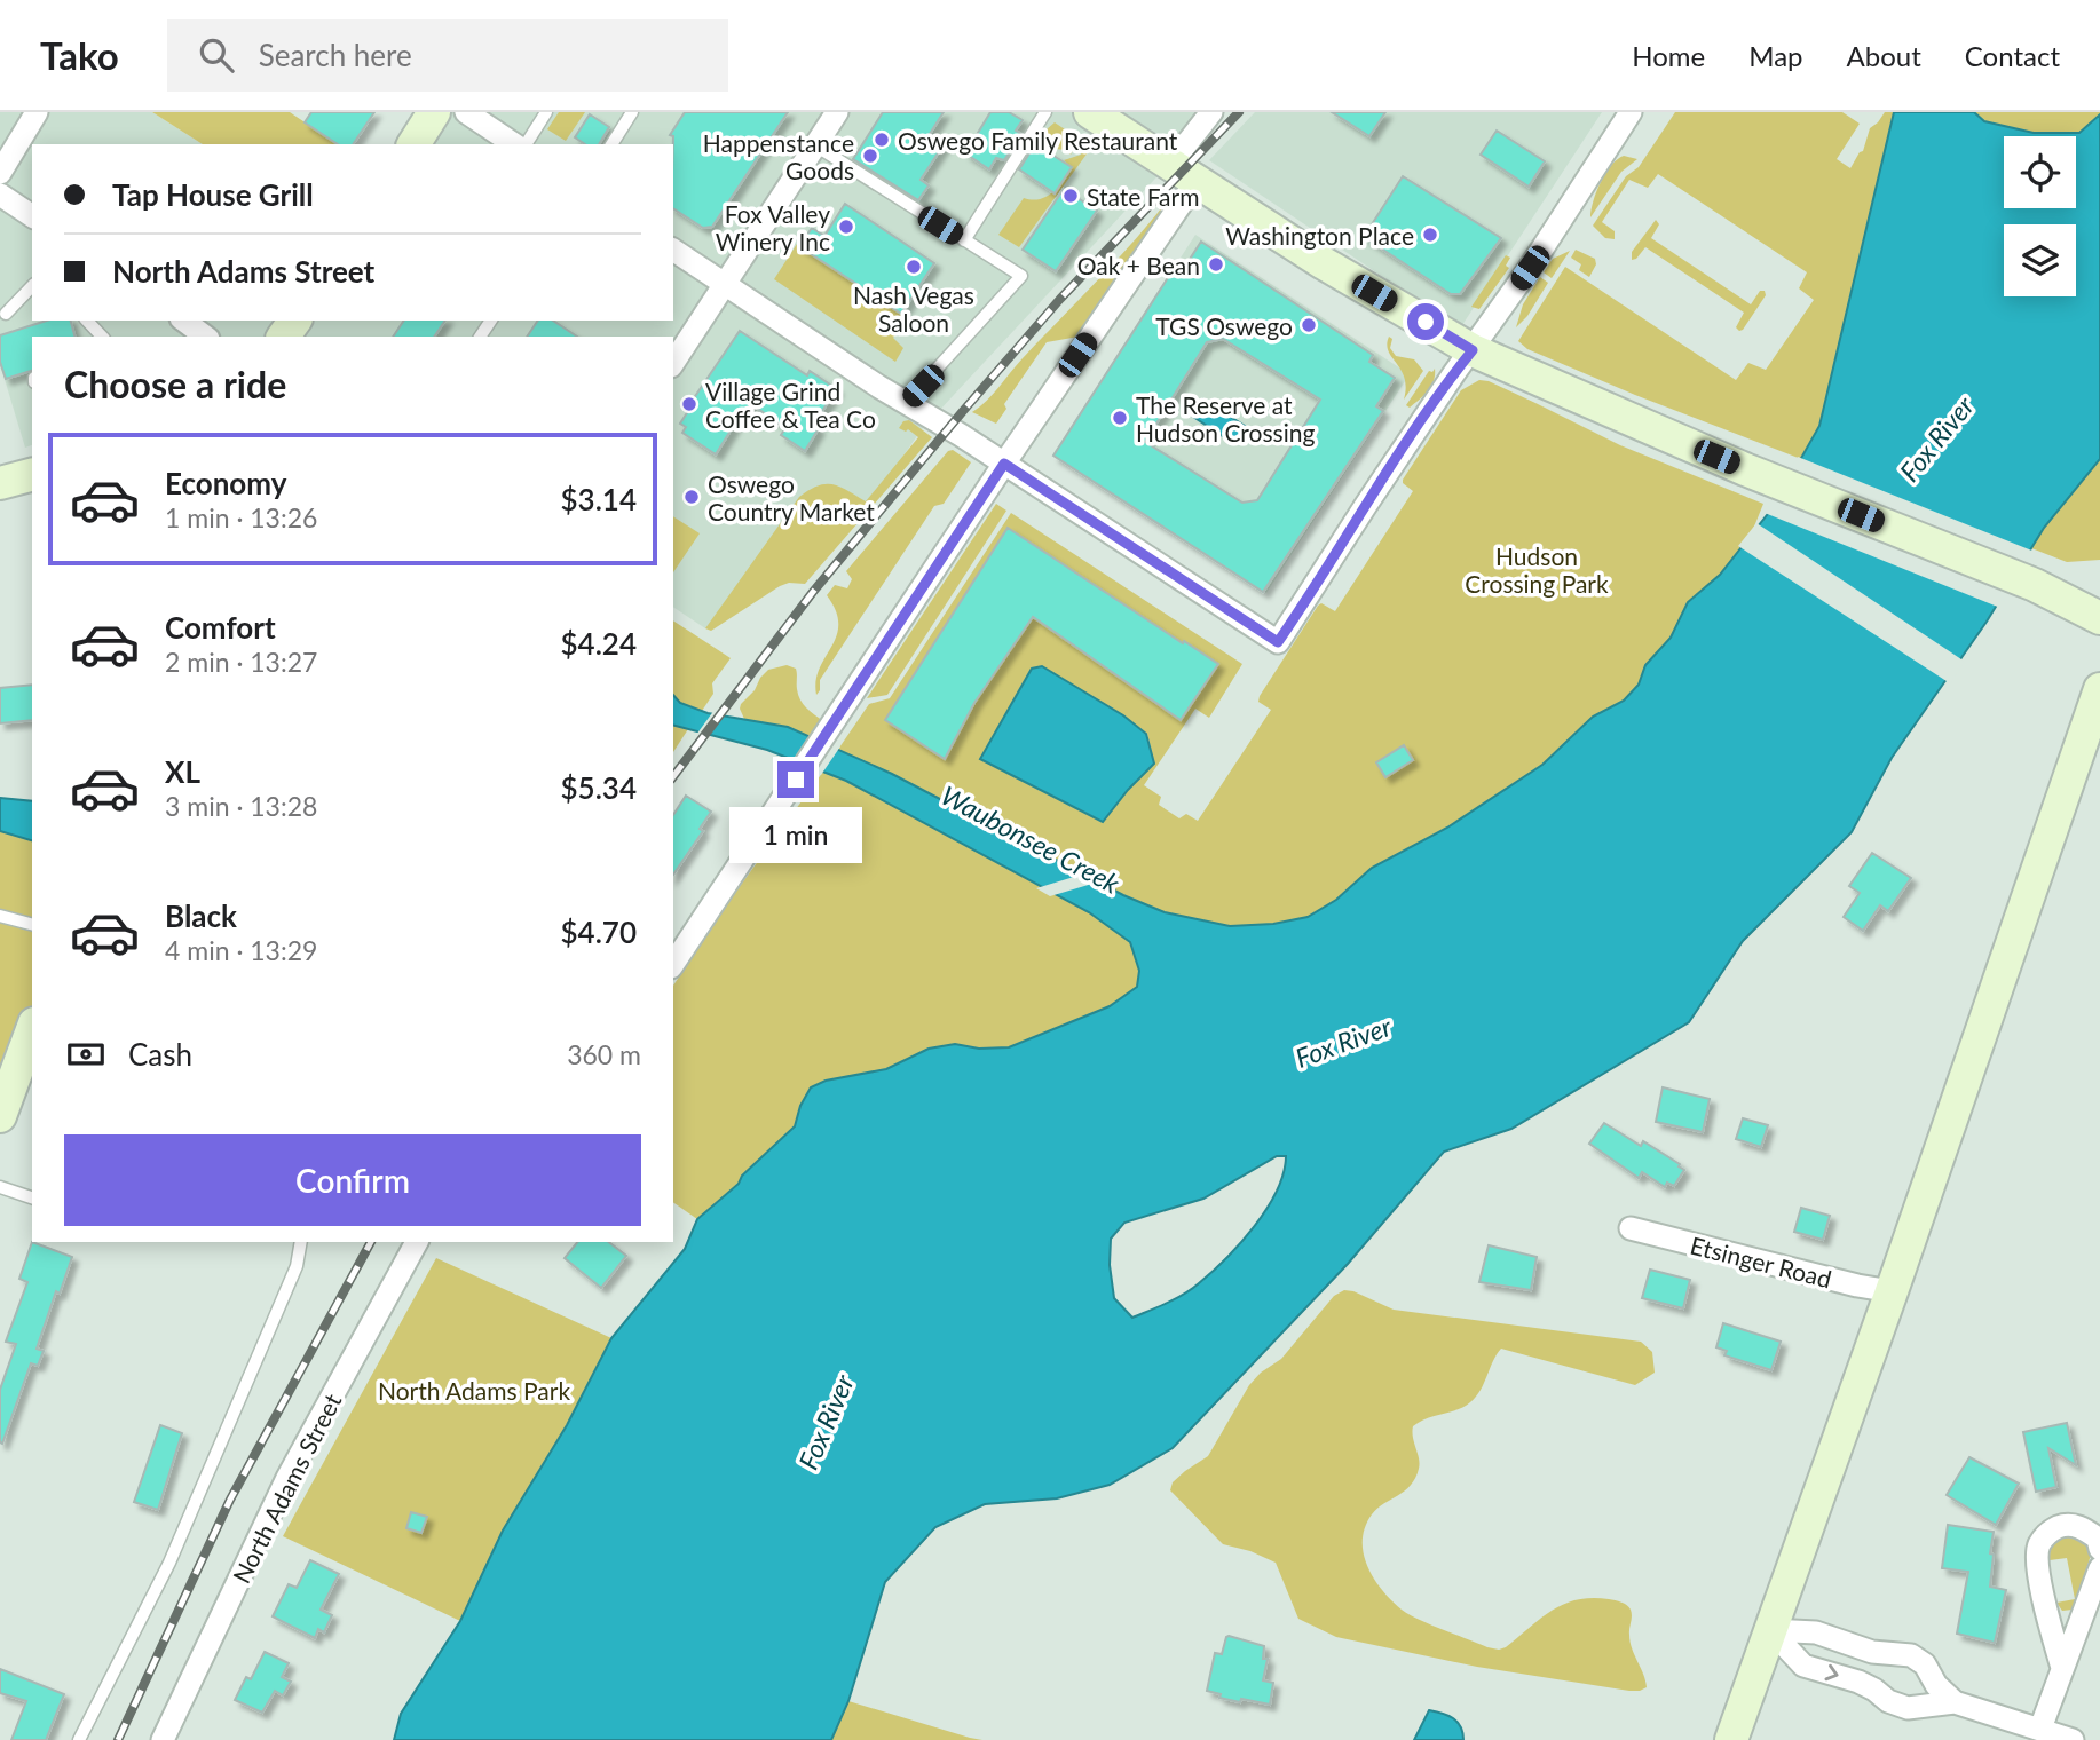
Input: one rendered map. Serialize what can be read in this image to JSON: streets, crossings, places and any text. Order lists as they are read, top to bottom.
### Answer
{
  "streets": {
    "street": ["Etsinger Road", "North Adams Street"]
  },
  "water": ["Fox River", "Waubonsee Creek"],
  "parks": ["Hudson Crossing Park", "North Adams Park"],
  "places": [
    "Oswego Family Restaurant",
    "Happenstance Goods",
    "State Farm",
    "Fox Valley Winery Inc",
    "Washington Place",
    "Oak + Bean",
    "Nash Vegas Saloon",
    "TGS Oswego",
    "Village Grind Coffee & Tea Co",
    "The Reserve at Hudson Crossing",
    "Oswego Country Market"
  ],
  "page": {
    "header": "Tako",
    "search": "Search here",
    "nav": [
      "Home",
      "Map",
      "About",
      "Contact"
    ],
    "banner": ["Tap House Grill", "North Adams Street"],
    "heading": "Choose a ride",
    "list": [
      {
        "name": "Economy",
        "note": "1 min · 13:26",
        "value": "$3.14"
      },
      {
        "name": "Comfort",
        "note": "2 min · 13:27",
        "value": "$4.24"
      },
      {
        "name": "XL",
        "note": "3 min · 13:28",
        "value": "$5.34"
      },
      {
        "name": "Black",
        "note": "4 min · 13:29",
        "value": "$4.70"
      }
    ],
    "bubble": "1 min",
    "pay": ["Cash", "360 m"],
    "buttons": "Confirm"
  }
}
